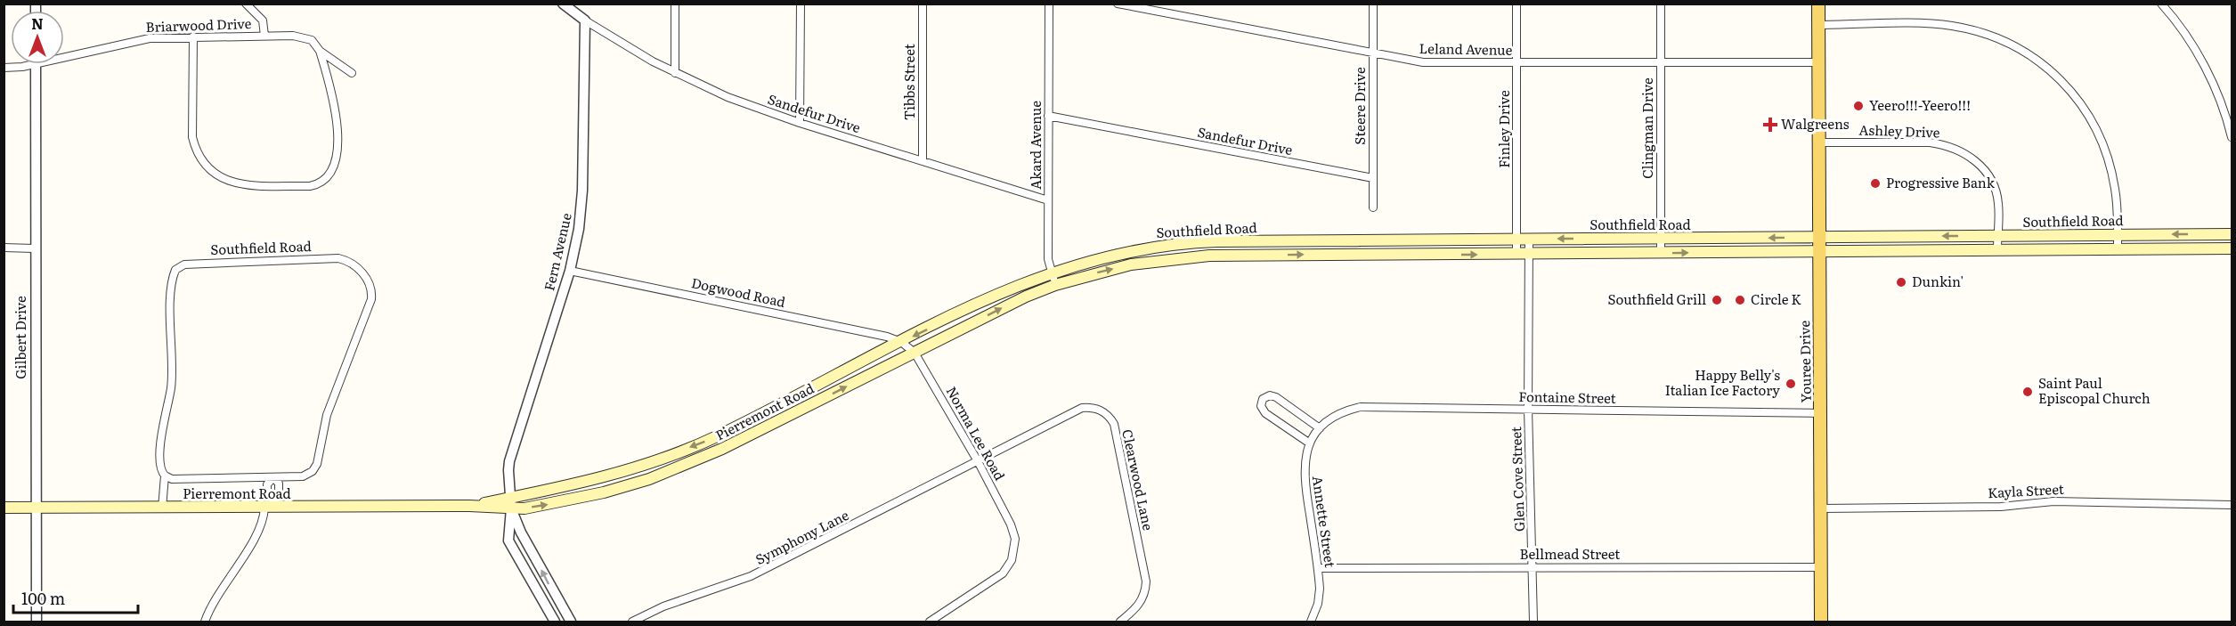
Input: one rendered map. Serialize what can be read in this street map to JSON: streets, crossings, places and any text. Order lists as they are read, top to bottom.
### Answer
{
  "streets": {
    "main road": ["Southfield Road", "Youree Drive", "Pierremont Road"],
    "street": [
      "Briarwood Drive",
      "Leland Avenue",
      "Tibbs Street",
      "Steere Drive",
      "Sandefur Drive",
      "Clingman Drive",
      "Finley Drive",
      "Ashley Drive",
      "Akard Avenue",
      "Fern Avenue",
      "Dogwood Road",
      "Gilbert Drive",
      "Fontaine Street",
      "Norma Lee Road",
      "Glen Cove Street",
      "Clearwood Lane",
      "Kayla Street",
      "Annette Street",
      "Symphony Lane",
      "Bellmead Street"
    ]
  },
  "crossings": [
    ["Leland Avenue", "Steere Drive"],
    ["Leland Avenue", "Clingman Drive"],
    ["Leland Avenue", "Finley Drive"],
    ["Leland Avenue", "Youree Drive"],
    ["Tibbs Street", "Sandefur Drive"],
    ["Steere Drive", "Sandefur Drive"],
    ["Sandefur Drive", "Akard Avenue"],
    ["Sandefur Drive", "Fern Avenue"],
    ["Clingman Drive", "Southfield Road"],
    ["Finley Drive", "Southfield Road"],
    ["Ashley Drive", "Southfield Road"],
    ["Ashley Drive", "Youree Drive"],
    ["Akard Avenue", "Southfield Road"],
    ["Akard Avenue", "Pierremont Road"],
    ["Southfield Road", "Youree Drive"],
    ["Southfield Road", "Pierremont Road"],
    ["Southfield Road", "Glen Cove Street"],
    ["Fern Avenue", "Dogwood Road"],
    ["Fern Avenue", "Pierremont Road"],
    ["Dogwood Road", "Pierremont Road"],
    ["Dogwood Road", "Norma Lee Road"],
    ["Gilbert Drive", "Pierremont Road"],
    ["Youree Drive", "Fontaine Street"],
    ["Youree Drive", "Kayla Street"],
    ["Youree Drive", "Bellmead Street"],
    ["Fontaine Street", "Glen Cove Street"],
    ["Fontaine Street", "Annette Street"],
    ["Pierremont Road", "Norma Lee Road"],
    ["Norma Lee Road", "Clearwood Lane"],
    ["Norma Lee Road", "Symphony Lane"],
    ["Glen Cove Street", "Bellmead Street"],
    ["Clearwood Lane", "Symphony Lane"],
    ["Annette Street", "Bellmead Street"]
  ],
  "places": {
    "other": [
      "Yeero!!!-Yeero!!!",
      "Progressive Bank",
      "Dunkin'",
      "Southfield Grill",
      "Circle K",
      "Happy Belly's Italian Ice Factory",
      "Saint Paul Episcopal Church"
    ],
    "health": ["Walgreens"]
  },
  "scale_bar": "100 m",
  "north": "top"
}
